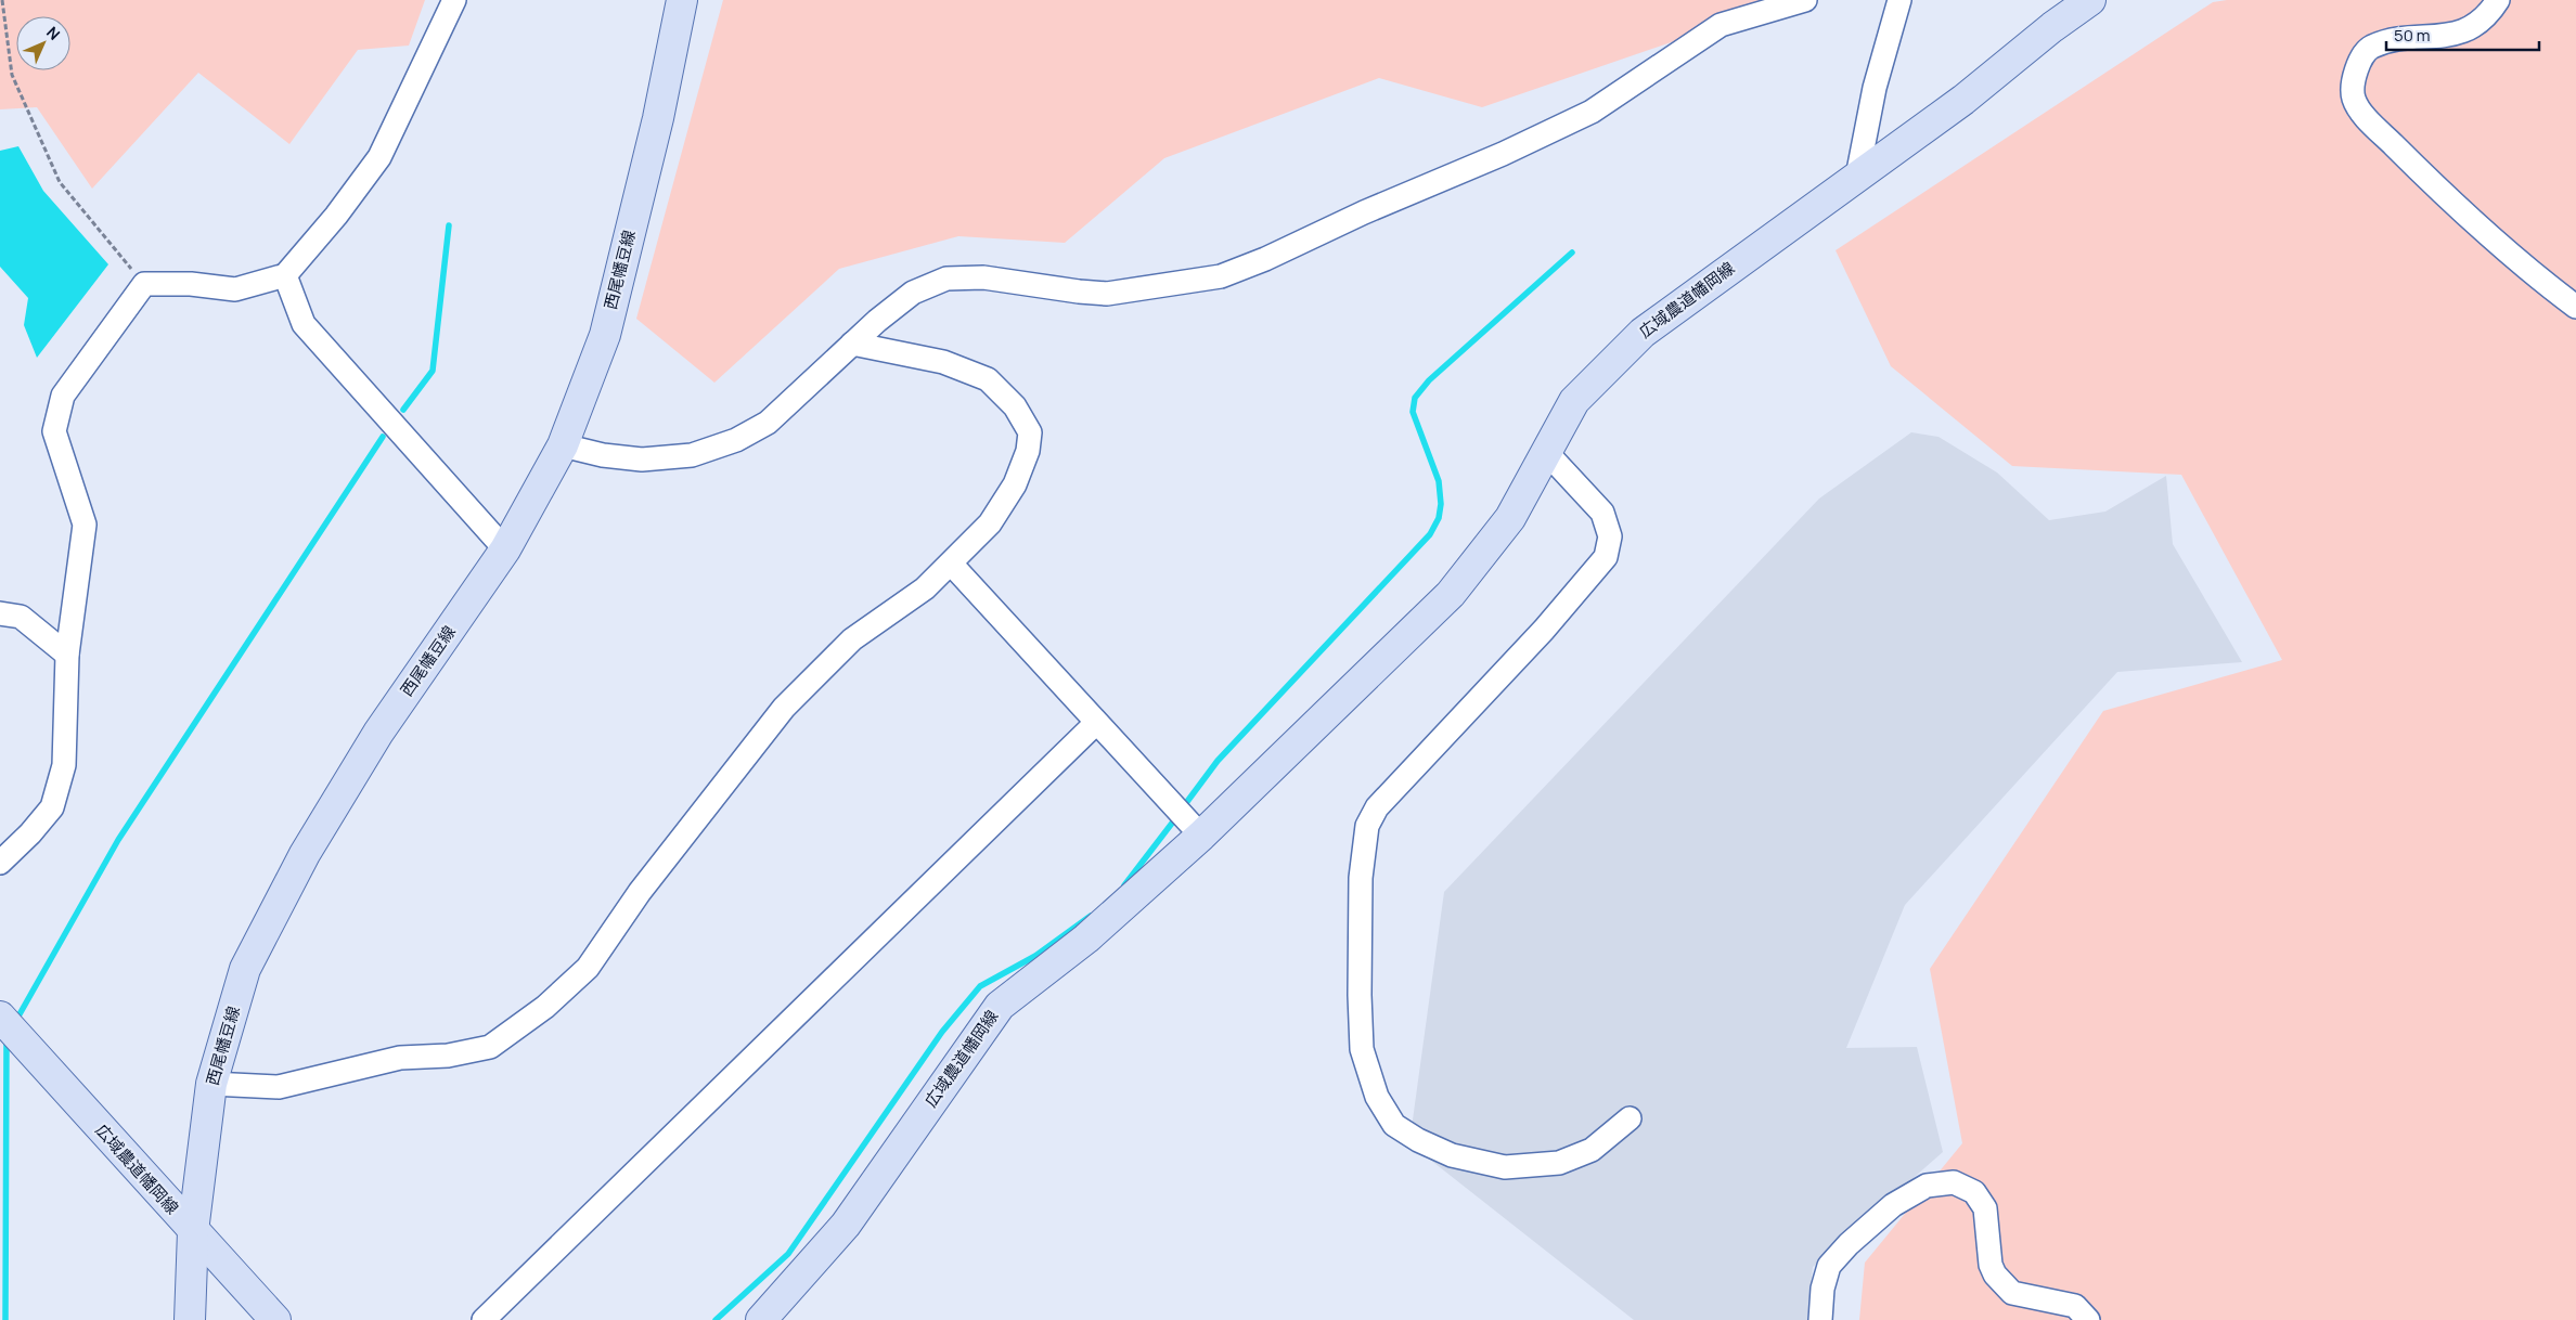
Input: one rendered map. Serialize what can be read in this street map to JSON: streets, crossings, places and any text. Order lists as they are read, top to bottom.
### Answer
{
  "streets": {
    "street": ["西尾幡豆線", "広域農道幡岡線"]
  },
  "crossings": [
    ["西尾幡豆線", "広域農道幡岡線"]
  ],
  "scale_bar": "50 m",
  "north": "top right"
}
